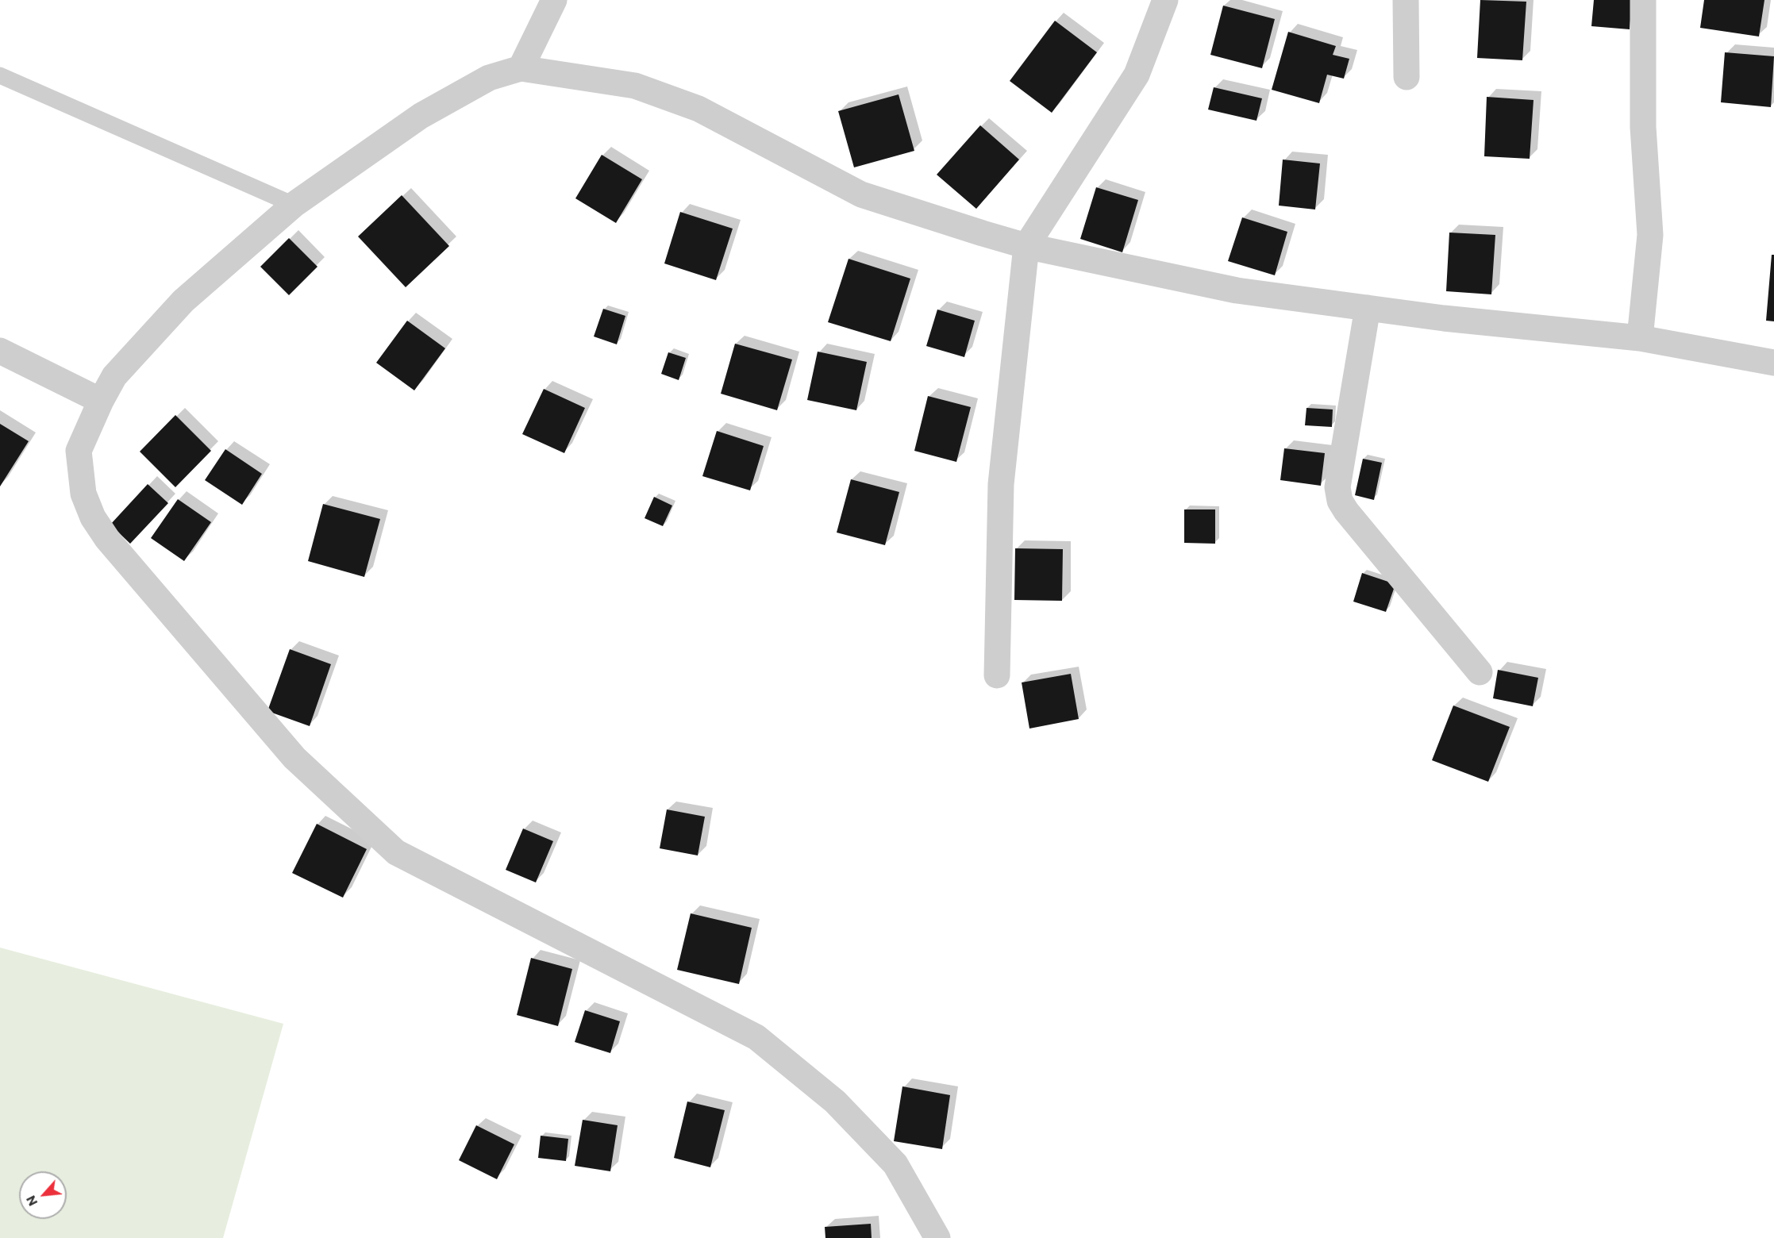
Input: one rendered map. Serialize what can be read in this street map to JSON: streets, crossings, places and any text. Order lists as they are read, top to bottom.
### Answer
{
  "north": "bottom left"
}
